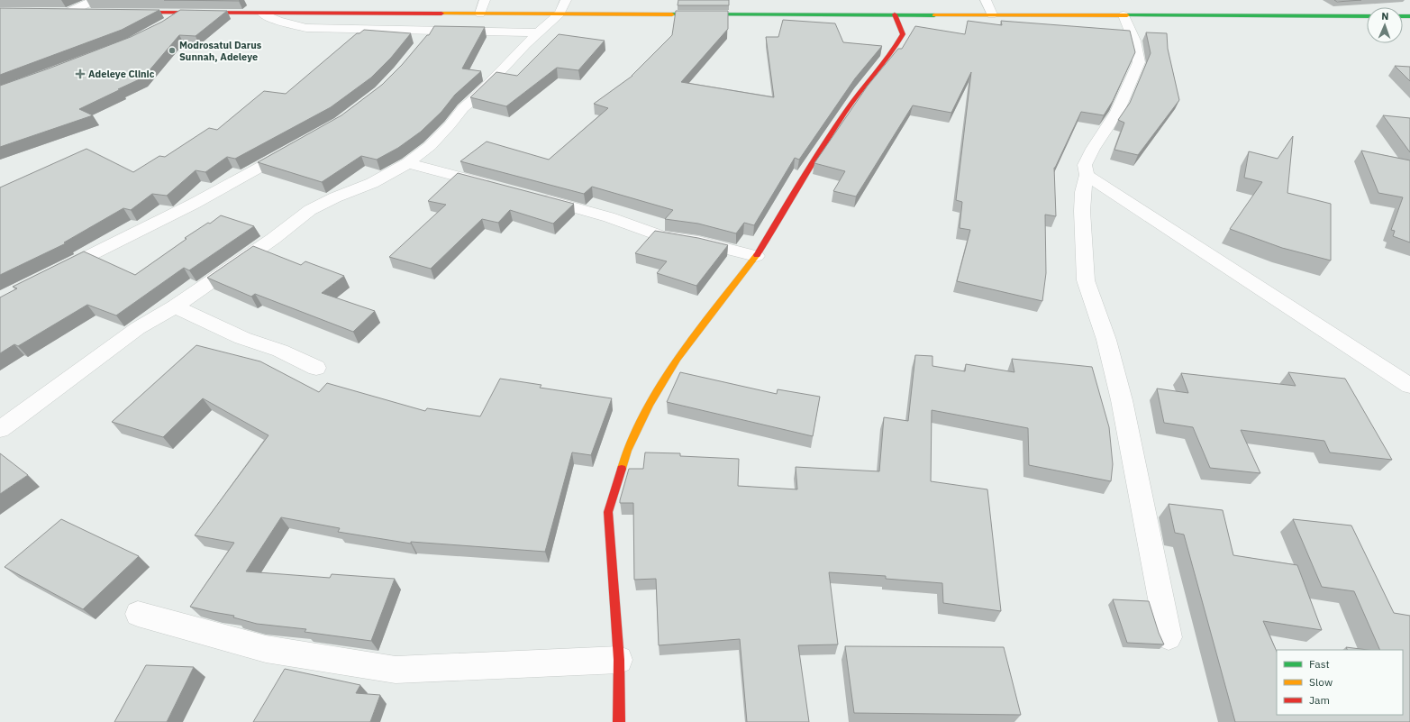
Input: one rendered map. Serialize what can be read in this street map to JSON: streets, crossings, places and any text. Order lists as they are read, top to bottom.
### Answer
{
  "places": {
    "other": ["Modrosatul Darus Sunnah, Adeleye"],
    "health": ["Adeleye Clinic"]
  },
  "legend": ["Fast", "Slow", "Jam"],
  "north": "top"
}
